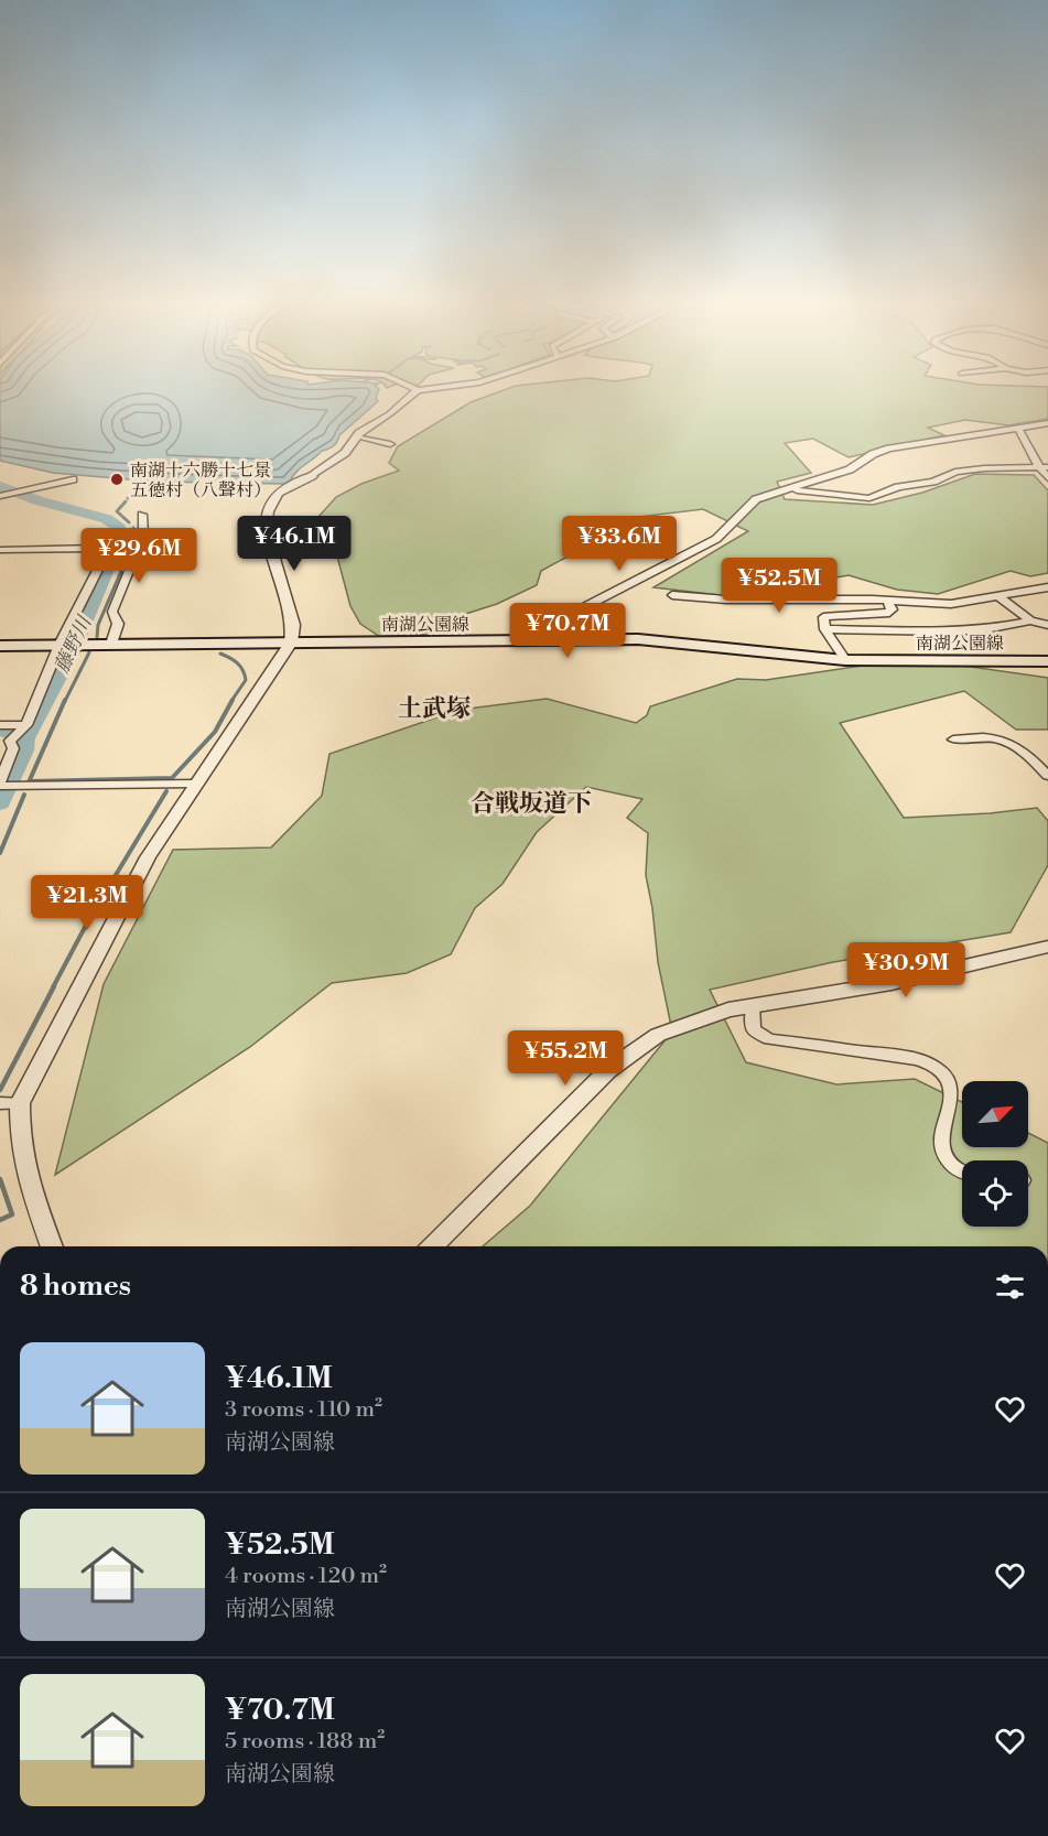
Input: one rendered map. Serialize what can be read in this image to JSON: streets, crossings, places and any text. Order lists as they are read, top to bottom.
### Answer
{
  "streets": {
    "main road": ["南湖公園線"]
  },
  "districts": ["土武塚", "合戦坂道下"],
  "water": ["藤野川"],
  "places": ["南湖十六勝十七景 五徳村（八聲村）"],
  "north": "top right",
  "page": {
    "price": [
      "¥46.1M",
      "¥33.6M",
      "¥29.6M",
      "¥52.5M",
      "¥70.7M",
      "¥21.3M",
      "¥30.9M",
      "¥55.2M"
    ],
    "heading": "8 homes",
    "list": [
      {
        "name": "¥46.1M",
        "note": "3 rooms · 110 m² · 南湖公園線"
      },
      {
        "name": "¥52.5M",
        "note": "4 rooms · 120 m² · 南湖公園線"
      },
      {
        "name": "¥70.7M",
        "note": "5 rooms · 188 m² · 南湖公園線"
      }
    ]
  }
}
